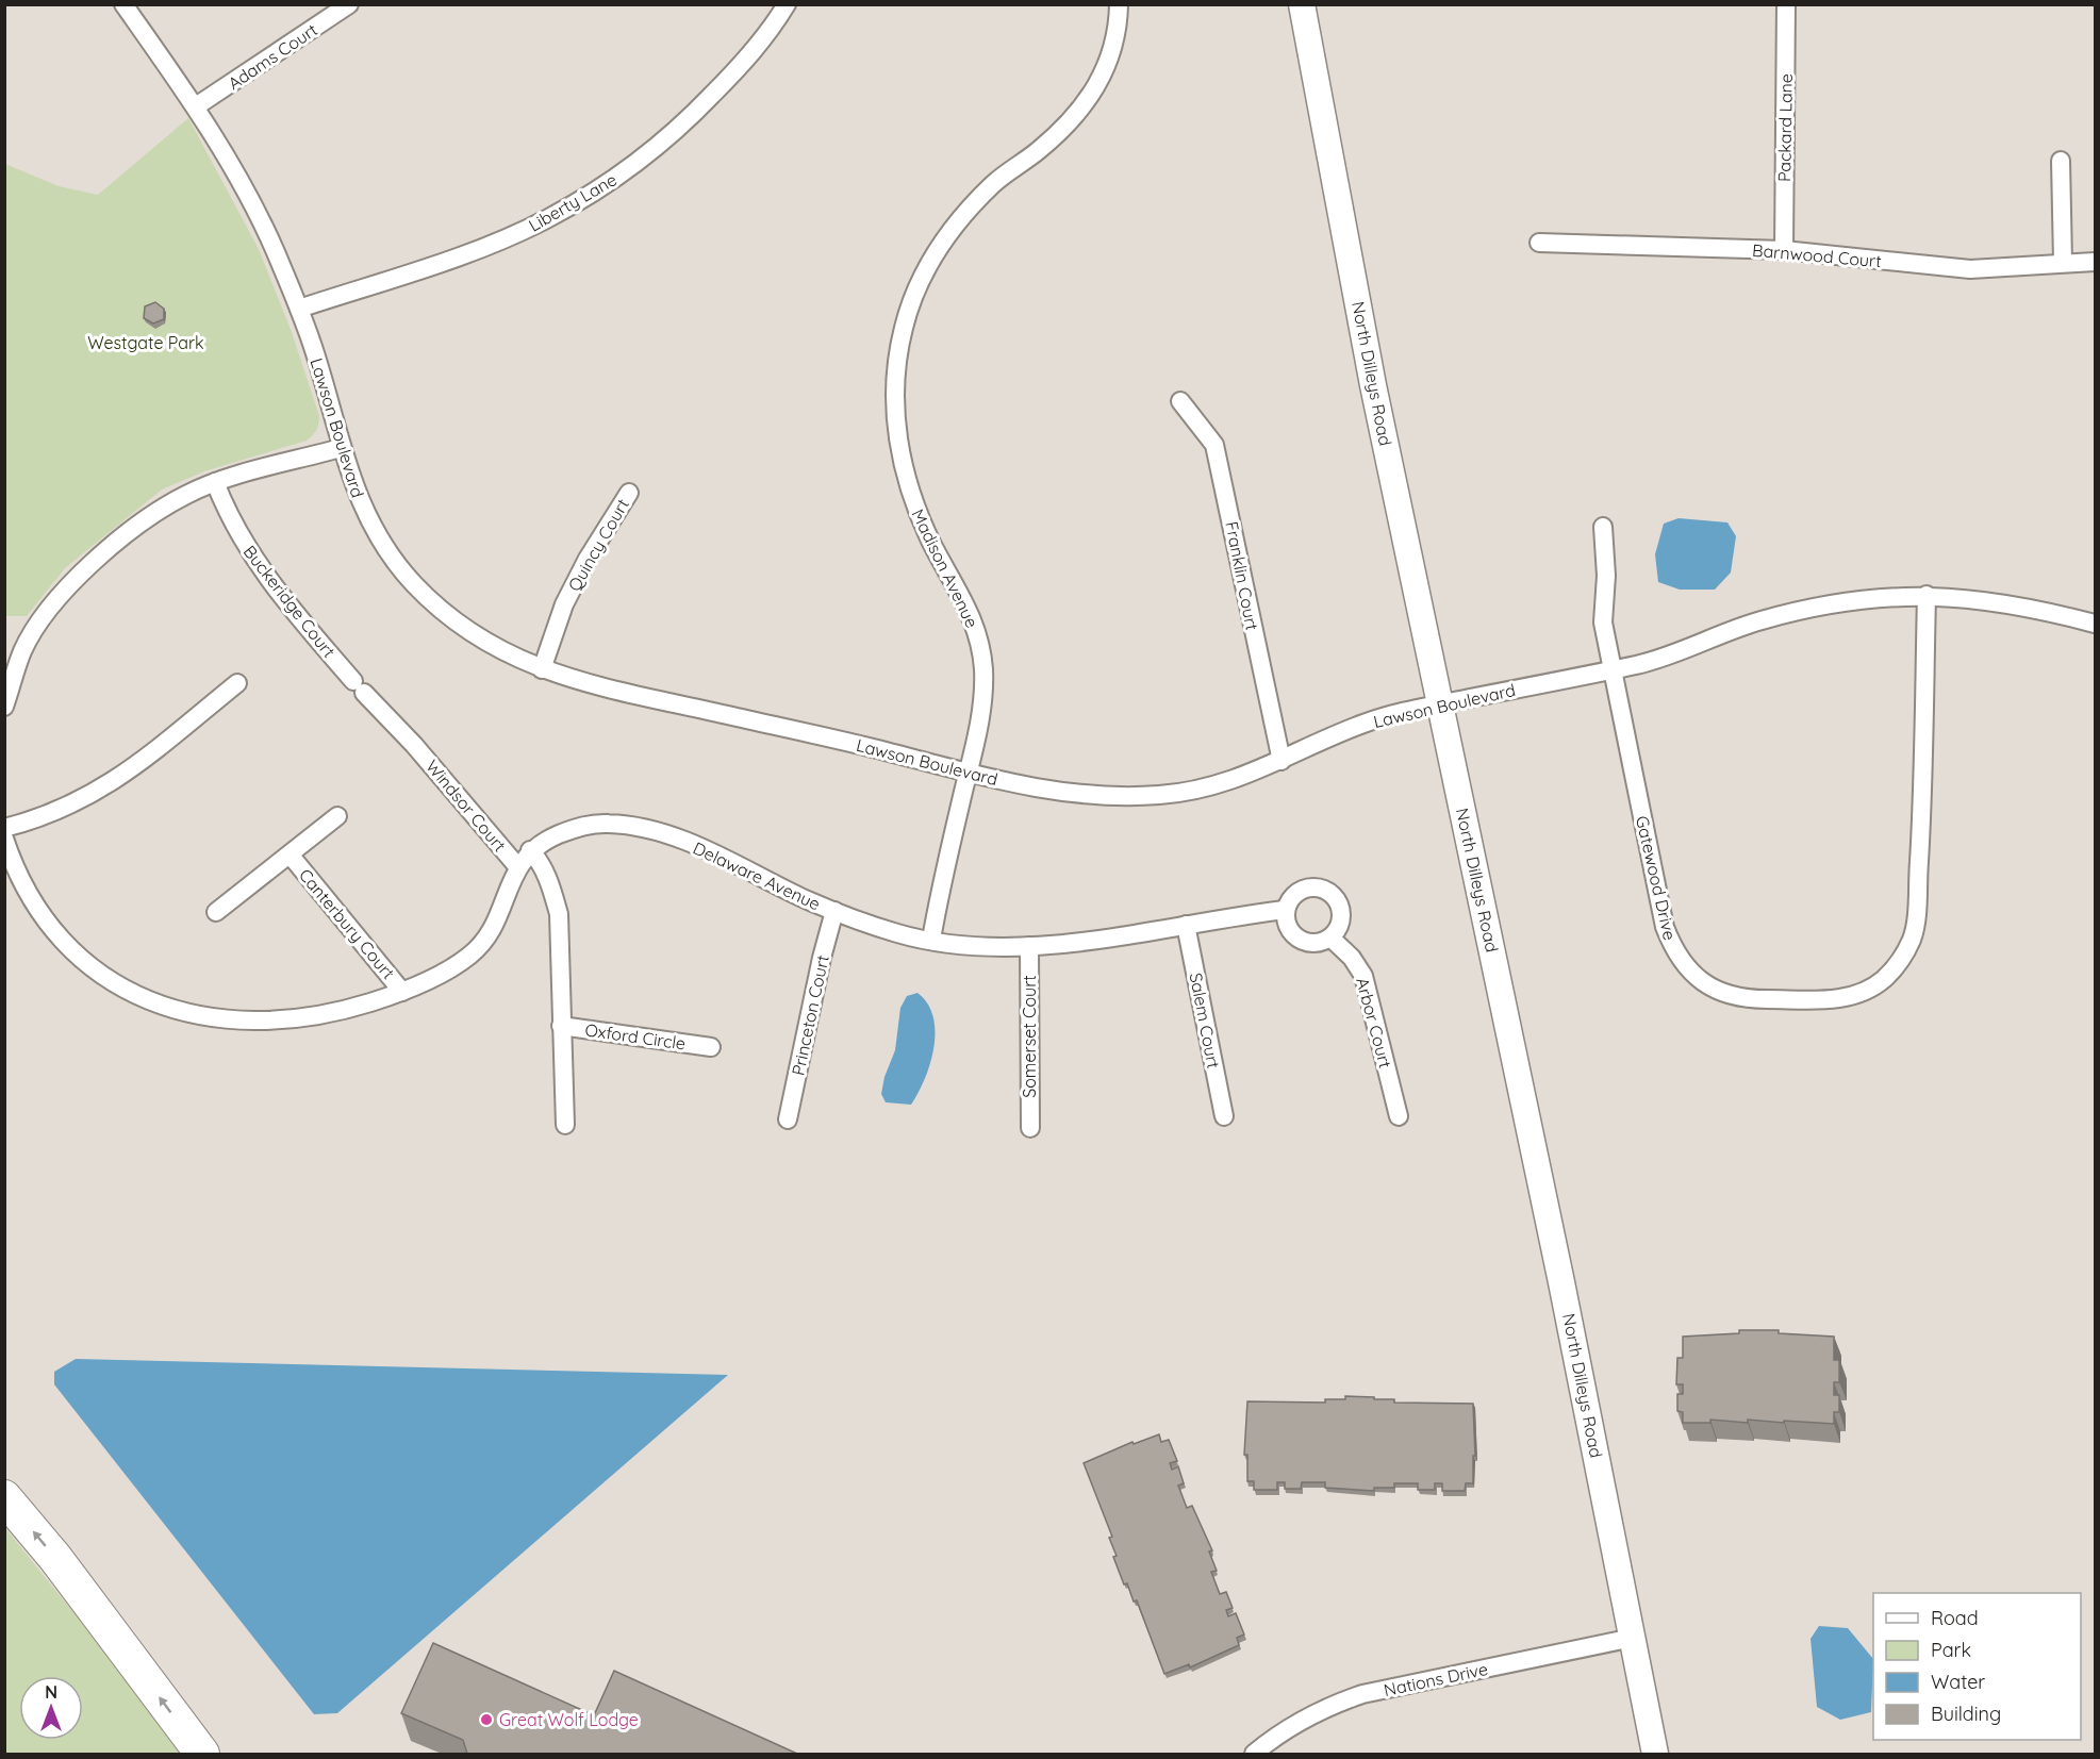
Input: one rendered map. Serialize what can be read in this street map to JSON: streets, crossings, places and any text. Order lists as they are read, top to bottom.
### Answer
{
  "streets": {
    "street": [
      "Adams Court",
      "Packard Lane",
      "Liberty Lane",
      "Barnwood Court",
      "North Dilleys Road",
      "Lawson Boulevard",
      "Quincy Court",
      "Madison Avenue",
      "Franklin Court",
      "Buckeridge Court",
      "Windsor Court",
      "Delaware Avenue",
      "Gatewood Drive",
      "Canterbury Court",
      "Princeton Court",
      "Salem Court",
      "Arbor Court",
      "Oxford Circle",
      "Somerset Court",
      "Nations Drive"
    ]
  },
  "crossings": [
    ["Adams Court", "Lawson Boulevard"],
    ["Packard Lane", "Barnwood Court"],
    ["Liberty Lane", "Lawson Boulevard"],
    ["North Dilleys Road", "Lawson Boulevard"],
    ["North Dilleys Road", "Nations Drive"],
    ["Lawson Boulevard", "Quincy Court"],
    ["Lawson Boulevard", "Madison Avenue"],
    ["Lawson Boulevard", "Franklin Court"],
    ["Lawson Boulevard", "Gatewood Drive"],
    ["Madison Avenue", "Delaware Avenue"],
    ["Buckeridge Court", "Windsor Court"],
    ["Windsor Court", "Delaware Avenue"],
    ["Delaware Avenue", "Canterbury Court"],
    ["Delaware Avenue", "Princeton Court"],
    ["Delaware Avenue", "Salem Court"],
    ["Delaware Avenue", "Arbor Court"],
    ["Delaware Avenue", "Oxford Circle"],
    ["Delaware Avenue", "Somerset Court"]
  ],
  "parks": ["Westgate Park"],
  "places": ["Great Wolf Lodge"],
  "legend": [
    "Road",
    "Park",
    "Water",
    "Building"
  ],
  "north": "top"
}
